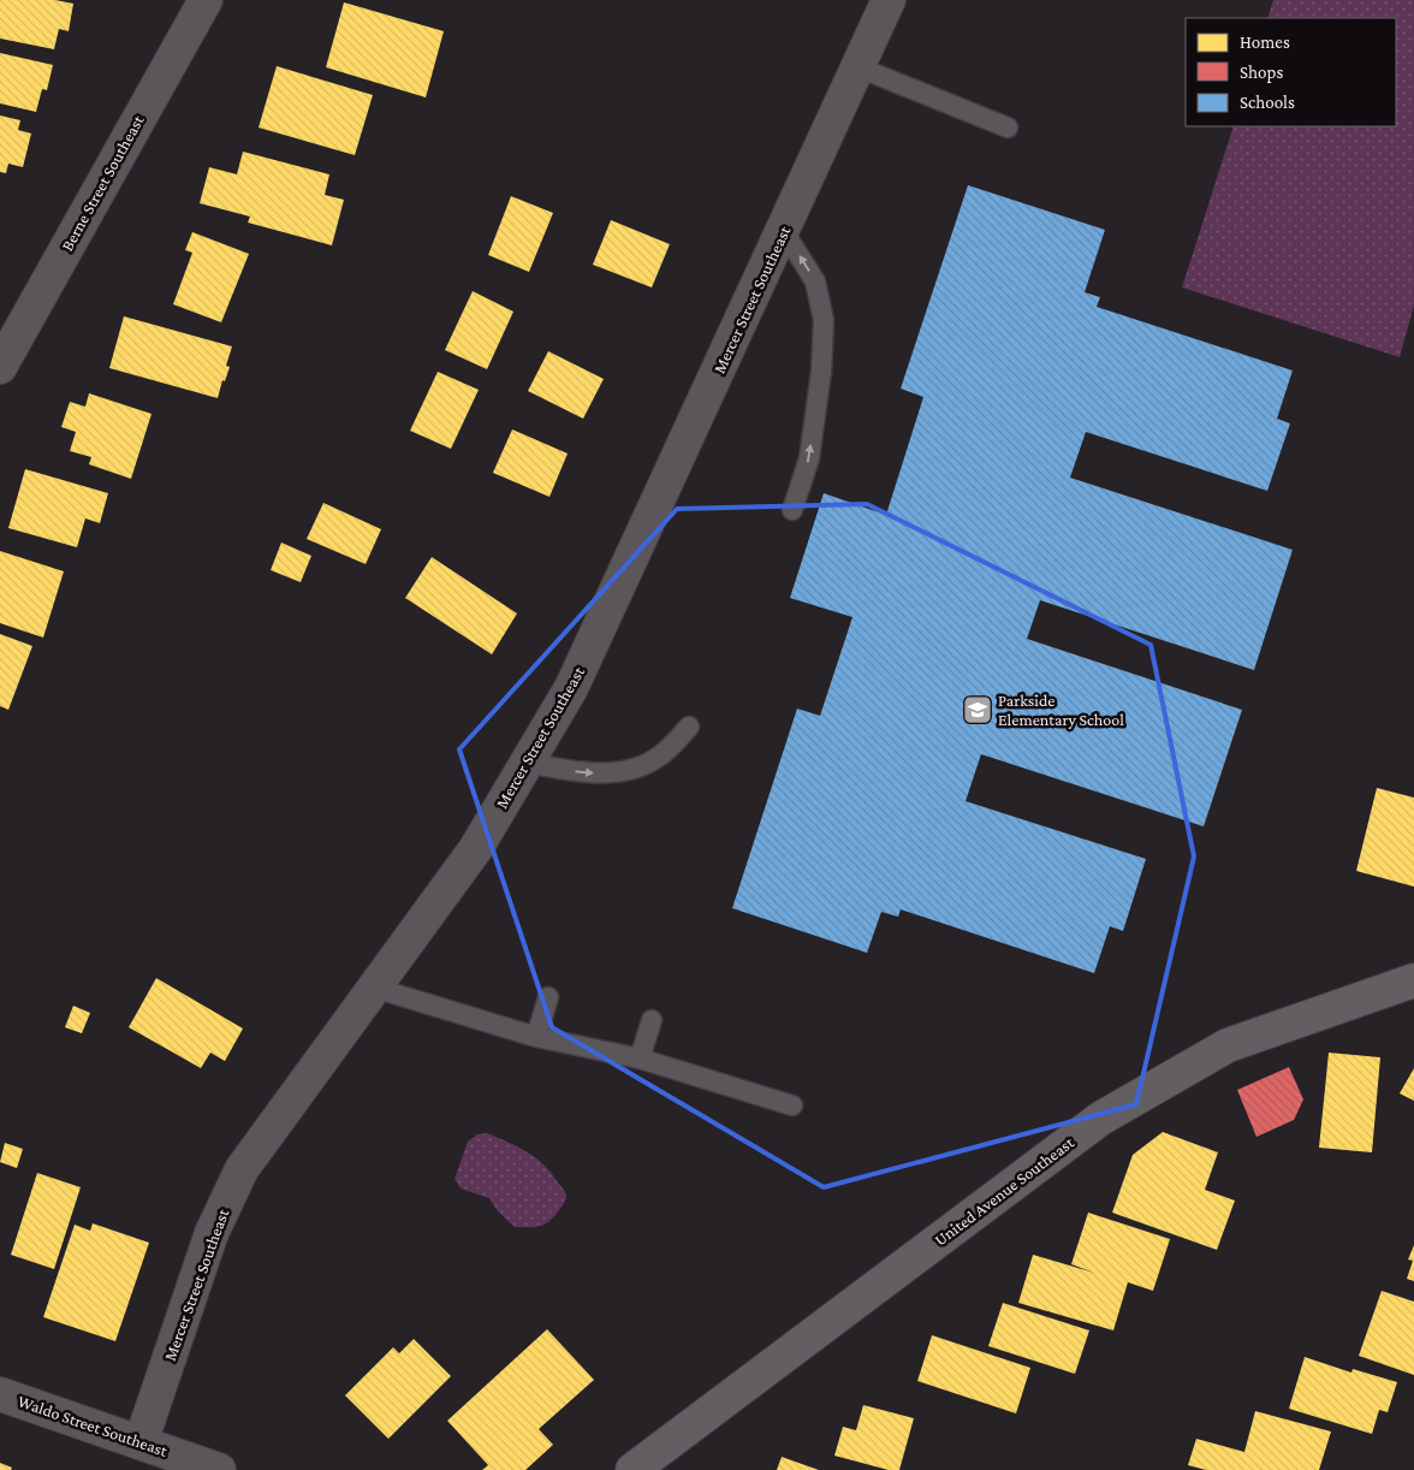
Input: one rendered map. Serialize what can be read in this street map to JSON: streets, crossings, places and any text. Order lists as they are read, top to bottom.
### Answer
{
  "streets": {
    "street": [
      "Berne Street Southeast",
      "Mercer Street Southeast",
      "United Avenue Southeast",
      "Waldo Street Southeast"
    ]
  },
  "crossings": [
    ["Mercer Street Southeast", "Waldo Street Southeast"]
  ],
  "places": {
    "school or university": ["Parkside Elementary School"]
  },
  "legend": ["Homes", "Shops", "Schools"]
}
